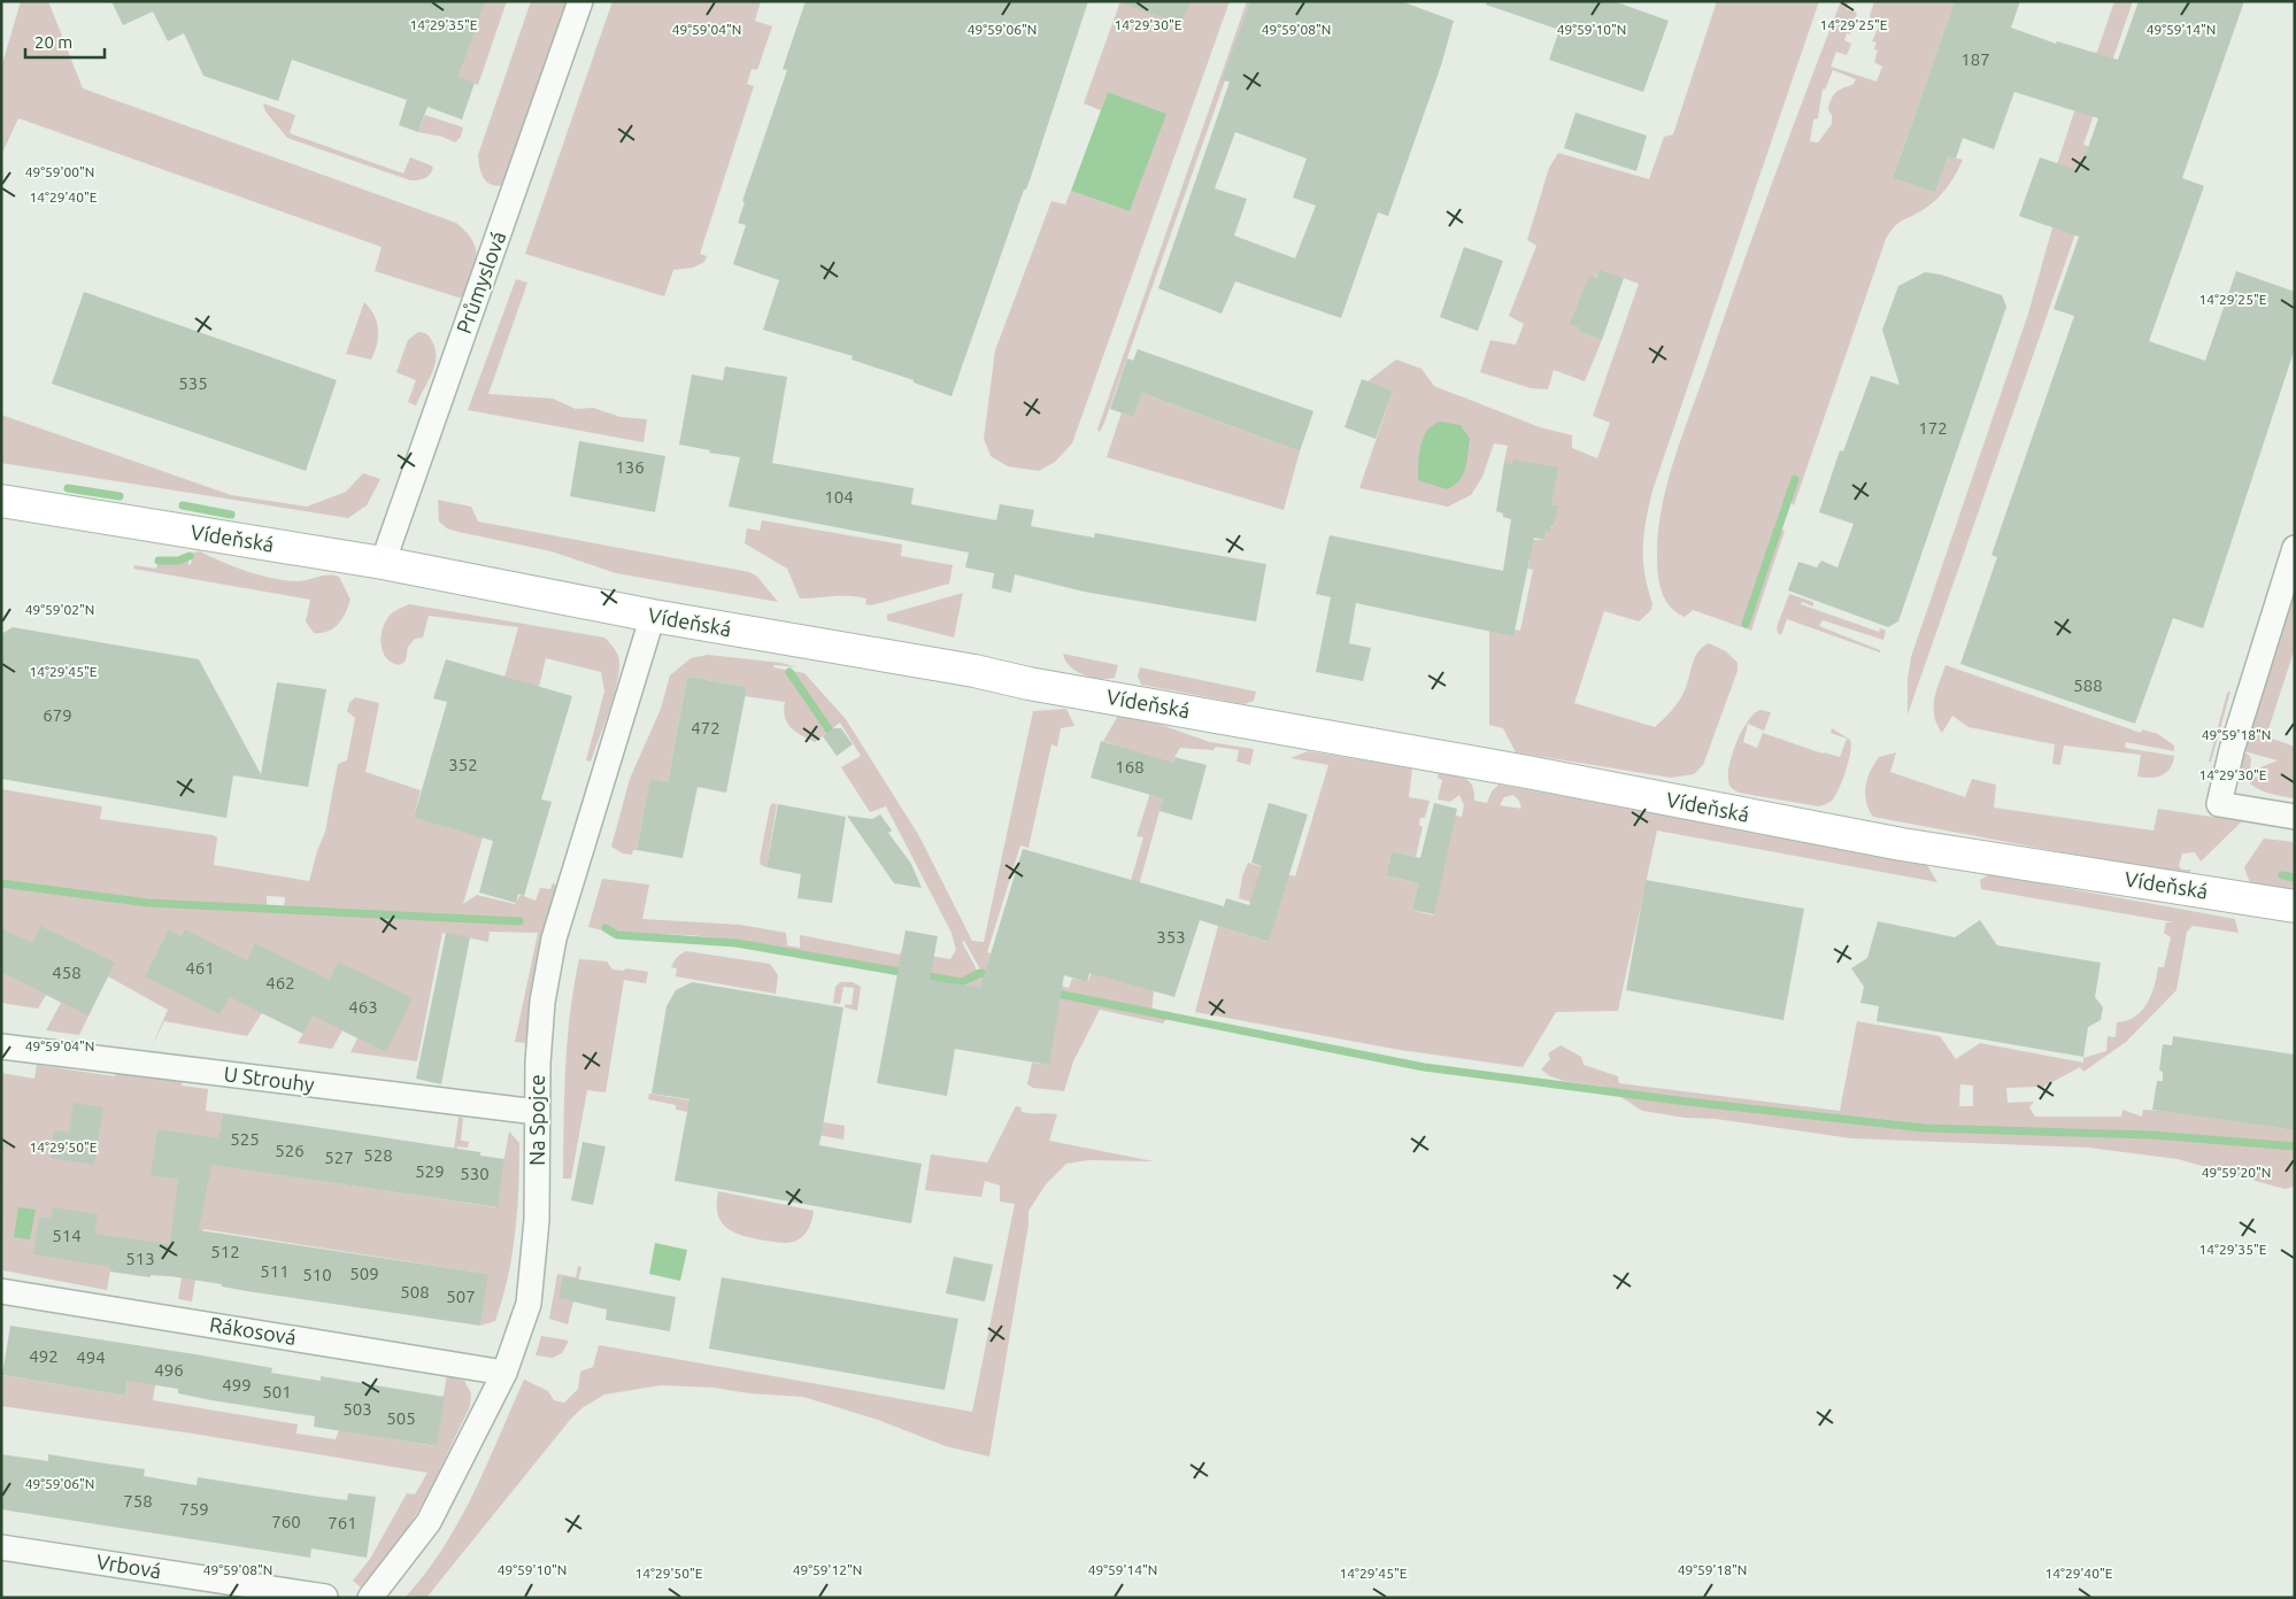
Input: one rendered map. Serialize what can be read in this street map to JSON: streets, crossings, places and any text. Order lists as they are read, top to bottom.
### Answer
{
  "streets": {
    "main road": ["Vídeňská"],
    "street": [
      "Průmyslová",
      "U Strouhy",
      "Na Spojce",
      "Rákosová",
      "Vrbová"
    ]
  },
  "crossings": [
    ["Průmyslová", "Vídeňská"],
    ["Vídeňská", "Na Spojce"],
    ["U Strouhy", "Na Spojce"],
    ["Na Spojce", "Rákosová"]
  ],
  "house_numbers": [
    "187",
    "535",
    "172",
    "136",
    "104",
    "588",
    "679",
    "472",
    "352",
    "168",
    "353",
    "461",
    "458",
    "462",
    "463",
    "525",
    "526",
    "528",
    "527",
    "529",
    "530",
    "514",
    "512",
    "513",
    "511",
    "509",
    "510",
    "508",
    "507",
    "492",
    "494",
    "496",
    "499",
    "501",
    "503",
    "505",
    "758",
    "759",
    "760",
    "761"
  ],
  "scale_bar": "20 m",
  "coordinates": [
    "14°29'35\"E",
    "14°29'30\"E",
    "14°29'25\"E",
    "49°59'04\"N",
    "49°59'06\"N",
    "49°59'08\"N",
    "49°59'10\"N",
    "49°59'14\"N",
    "49°59'00\"N",
    "14°29'40\"E",
    "49°59'02\"N",
    "14°29'45\"E",
    "49°59'18\"N",
    "14°29'50\"E",
    "49°59'20\"N",
    "49°59'12\"N"
  ]
}
